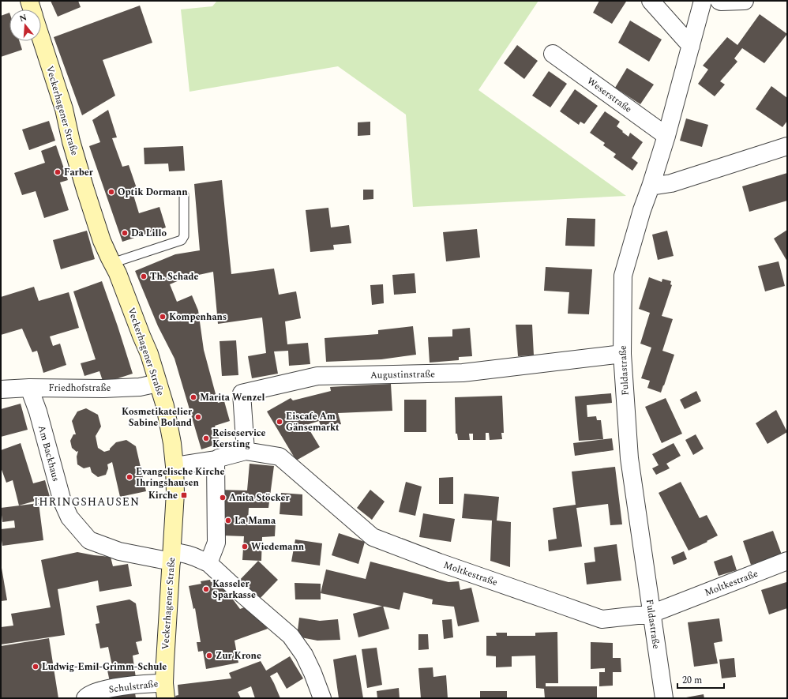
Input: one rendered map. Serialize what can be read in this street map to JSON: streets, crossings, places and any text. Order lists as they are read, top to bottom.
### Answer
{
  "streets": {
    "street": [
      "Weserstraße",
      "Veckerhagener Straße",
      "Fuldastraße",
      "Augustinstraße",
      "Friedhofstraße",
      "Am Backhaus",
      "Moltkestraße",
      "Schulstraße"
    ]
  },
  "crossings": [
    ["Veckerhagener Straße", "Friedhofstraße"],
    ["Veckerhagener Straße", "Am Backhaus"],
    ["Veckerhagener Straße", "Moltkestraße"],
    ["Veckerhagener Straße", "Schulstraße"],
    ["Fuldastraße", "Augustinstraße"],
    ["Fuldastraße", "Moltkestraße"],
    ["Augustinstraße", "Moltkestraße"],
    ["Friedhofstraße", "Am Backhaus"]
  ],
  "districts": ["IHRINGSHAUSEN"],
  "places": {
    "other": [
      "Farber",
      "Optik Dormann",
      "Da Lillo",
      "Th. Schade",
      "Kompenhans",
      "Marita Wenzel",
      "Kosmetikatelier Sabine Boland",
      "Eiscafe Am Gänsemarkt",
      "Reiseservice Kersting",
      "Evangelische Kirche Ihringshausen",
      "Anita Stöcker",
      "La Mama",
      "Wiedemann",
      "Kasseler Sparkasse",
      "Zur Krone",
      "Ludwig-Emil-Grimm-Schule"
    ],
    "transit": ["Kirche"]
  },
  "scale_bar": "20 m",
  "north": "top"
}
